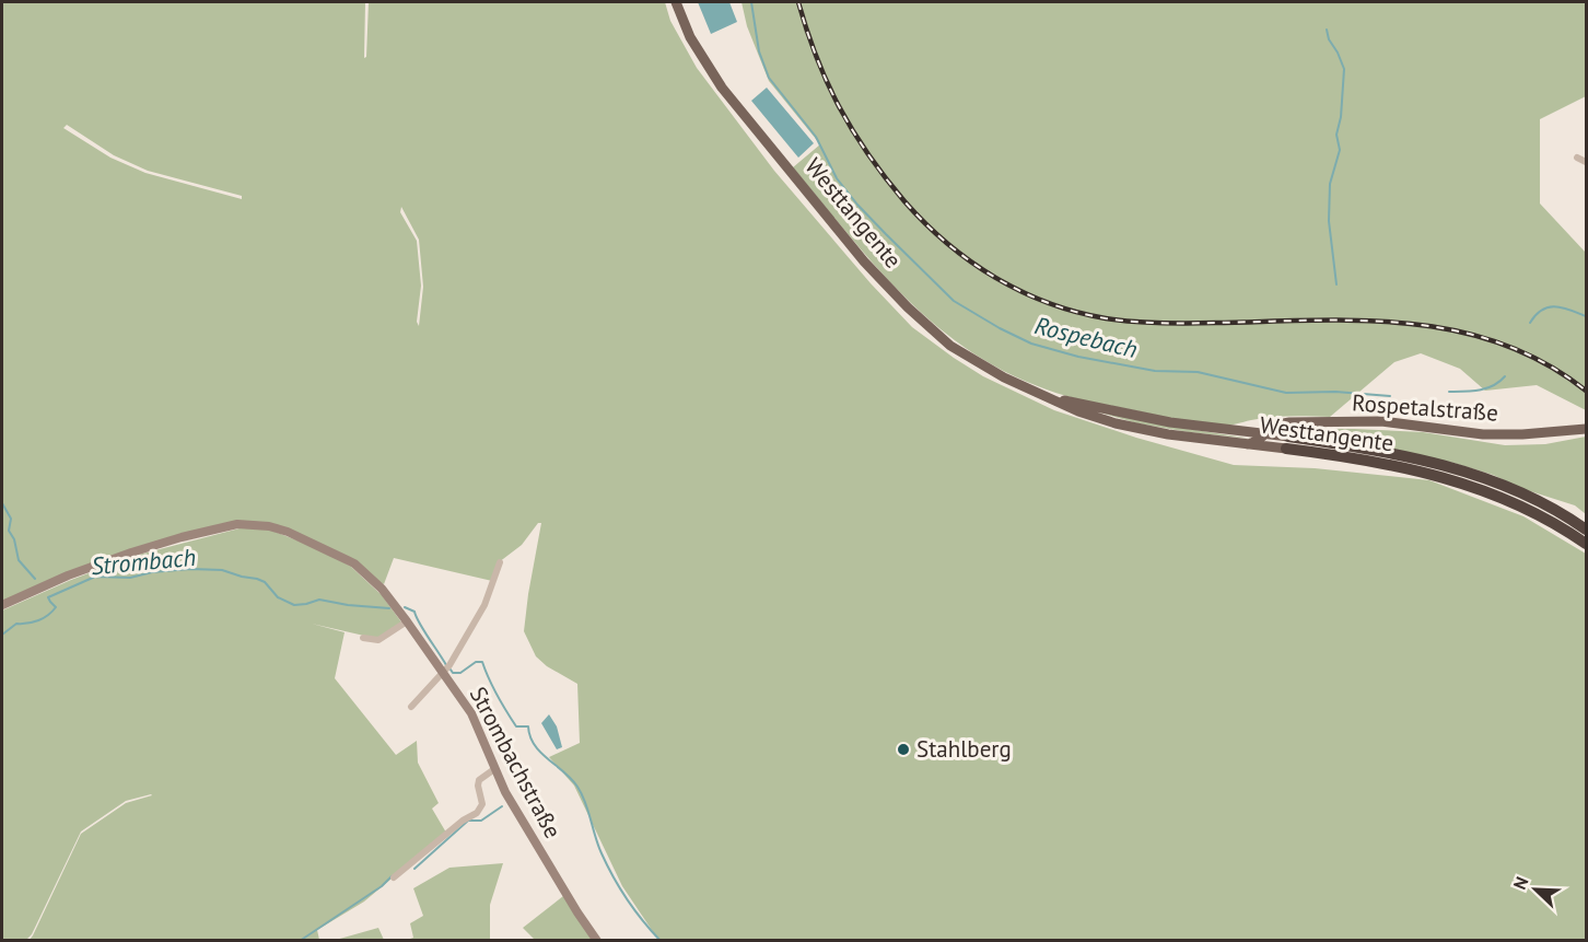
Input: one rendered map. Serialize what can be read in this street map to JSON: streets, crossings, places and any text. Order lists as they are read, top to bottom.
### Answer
{
  "streets": {
    "highway": ["Westtangente"],
    "main road": ["Rospetalstraße", "Strombachstraße"]
  },
  "crossings": [
    ["Westtangente", "Rospetalstraße"]
  ],
  "water": ["Rospebach", "Strombach"],
  "places": ["Stahlberg"],
  "north": "top left"
}
